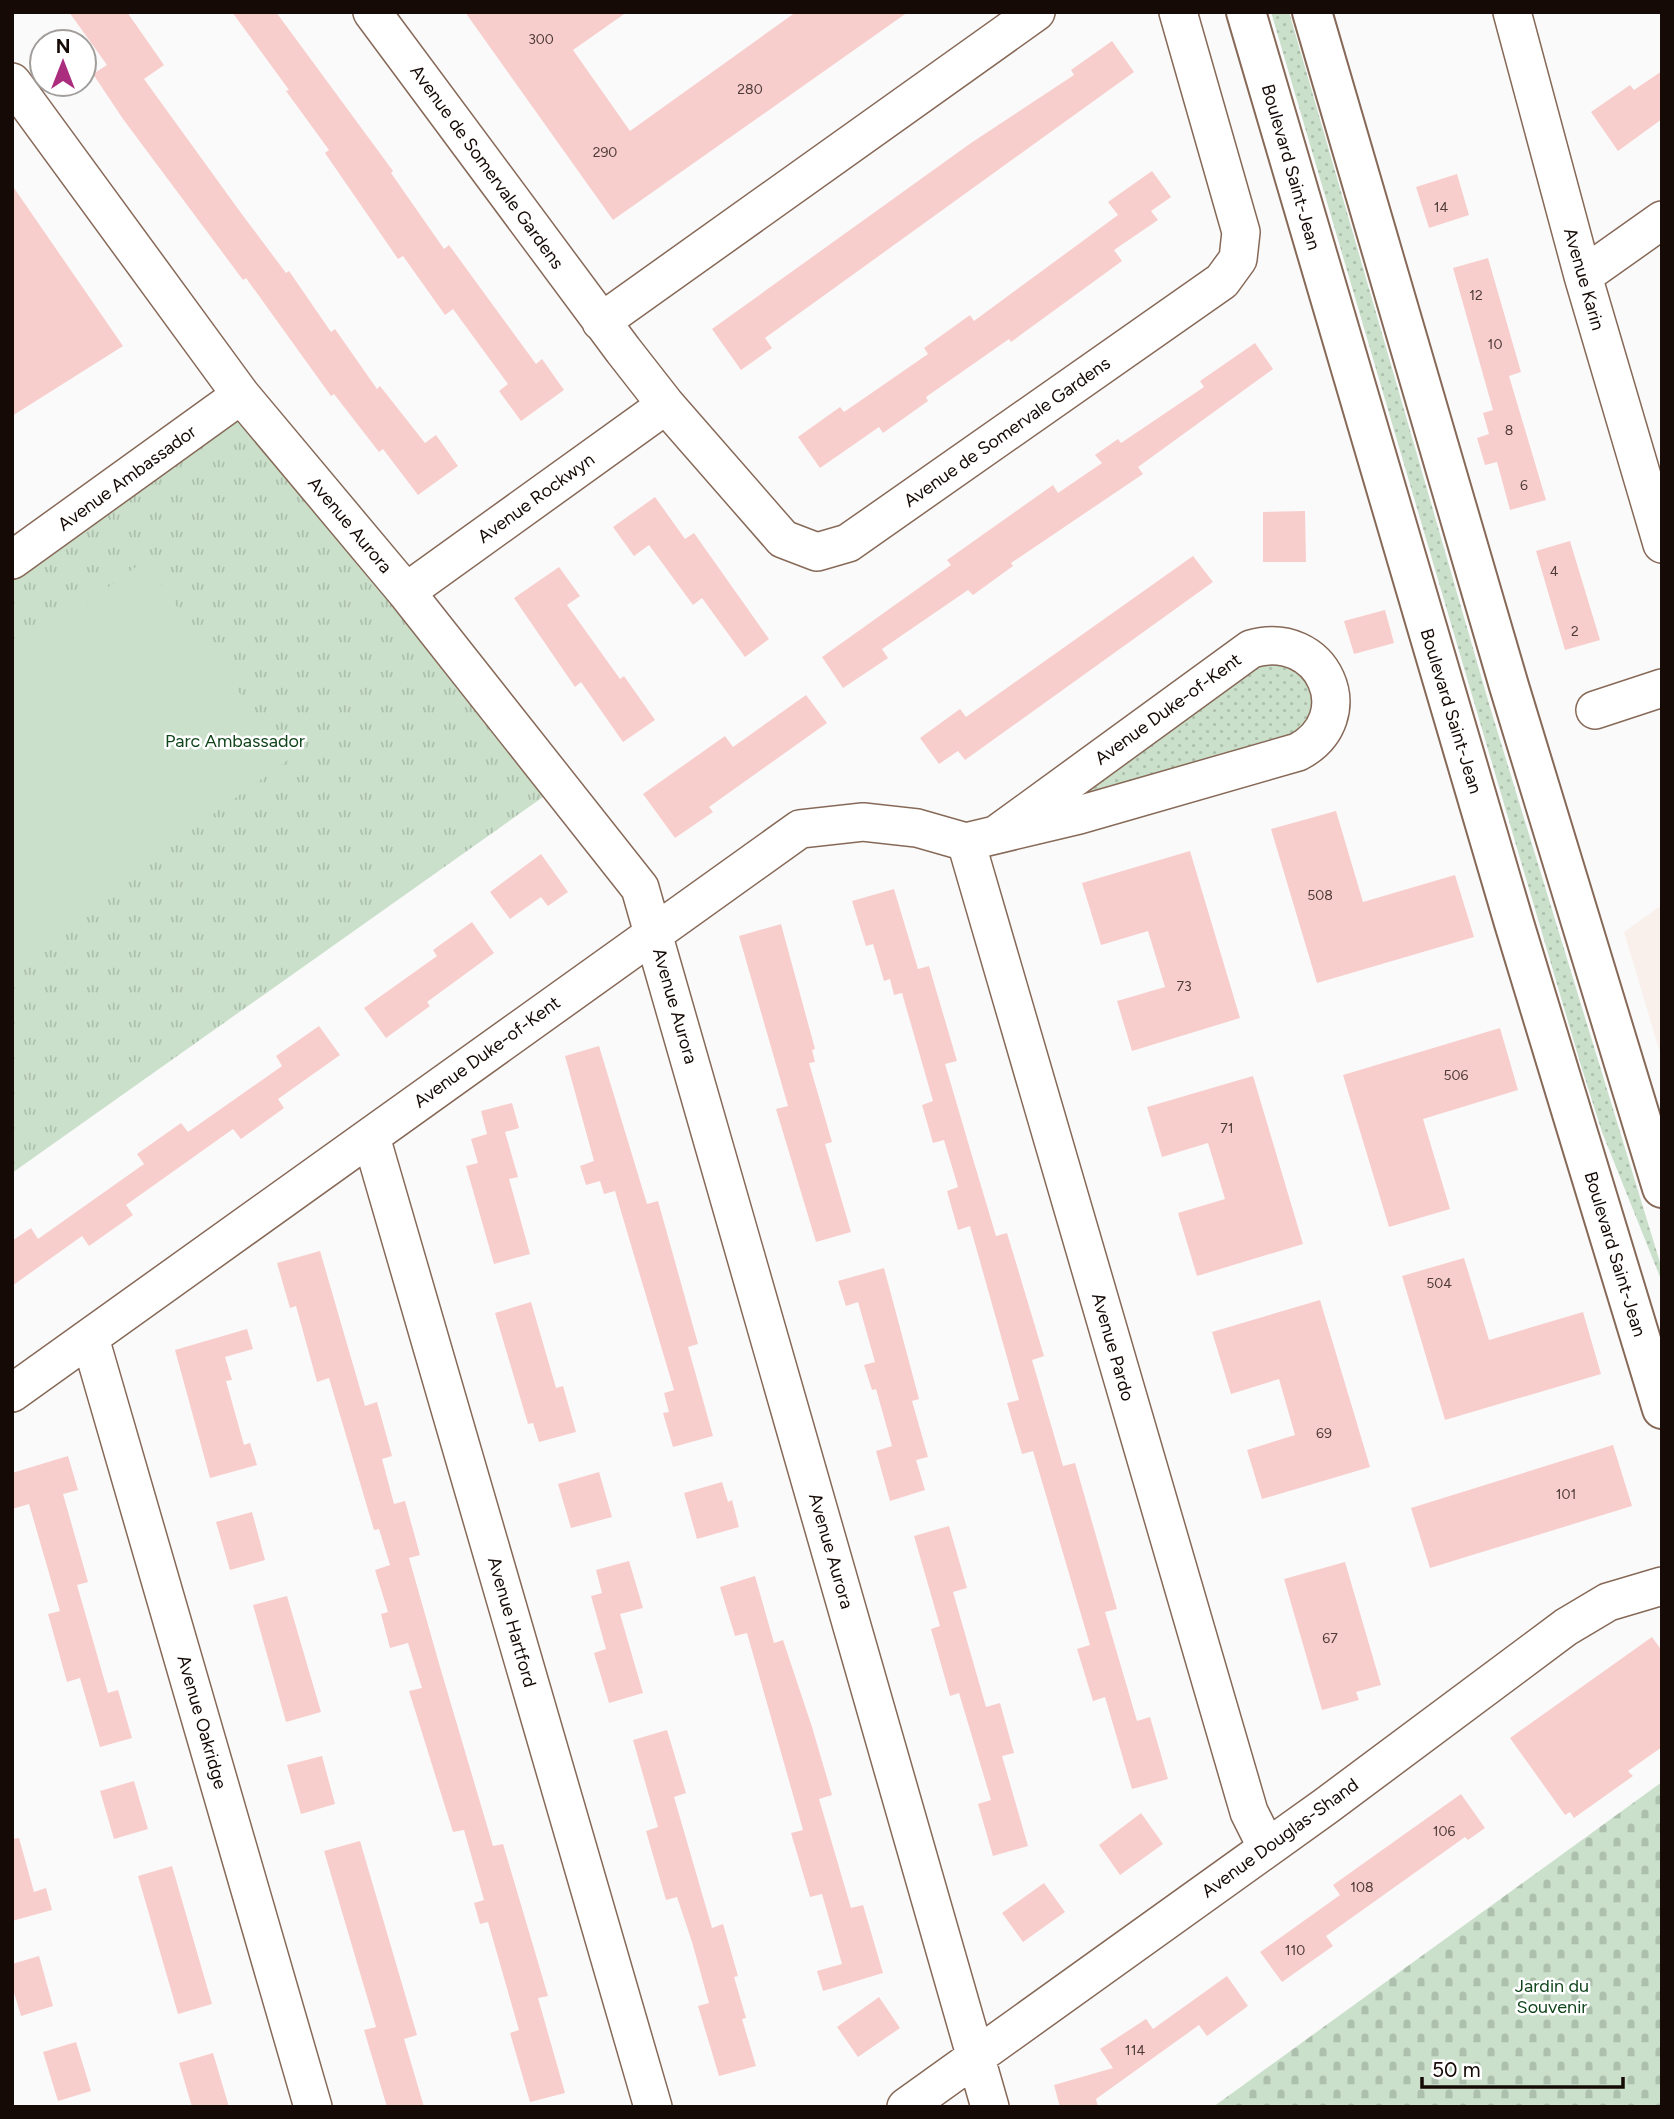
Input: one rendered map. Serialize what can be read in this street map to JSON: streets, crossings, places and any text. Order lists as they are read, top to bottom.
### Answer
{
  "streets": {
    "main road": ["Boulevard Saint-Jean"],
    "street": [
      "Avenue de Somervale Gardens",
      "Avenue Karin",
      "Avenue Ambassador",
      "Avenue Rockwyn",
      "Avenue Aurora",
      "Avenue Duke-of-Kent",
      "Avenue Pardo",
      "Avenue Hartford",
      "Avenue Oakridge",
      "Avenue Douglas-Shand"
    ]
  },
  "crossings": [
    ["Avenue de Somervale Gardens", "Avenue Rockwyn"],
    ["Avenue Ambassador", "Avenue Aurora"],
    ["Avenue Rockwyn", "Avenue Aurora"],
    ["Avenue Aurora", "Avenue Duke-of-Kent"],
    ["Avenue Aurora", "Avenue Douglas-Shand"],
    ["Avenue Duke-of-Kent", "Avenue Pardo"],
    ["Avenue Duke-of-Kent", "Avenue Hartford"],
    ["Avenue Duke-of-Kent", "Avenue Oakridge"],
    ["Avenue Pardo", "Avenue Douglas-Shand"]
  ],
  "parks": ["Parc Ambassador", "Jardin du Souvenir"],
  "house_numbers": [
    "300",
    "280",
    "290",
    "14",
    "12",
    "10",
    "8",
    "6",
    "4",
    "2",
    "508",
    "73",
    "506",
    "71",
    "504",
    "69",
    "101",
    "67",
    "106",
    "108",
    "110",
    "114"
  ],
  "scale_bar": "50 m",
  "north": "top"
}
